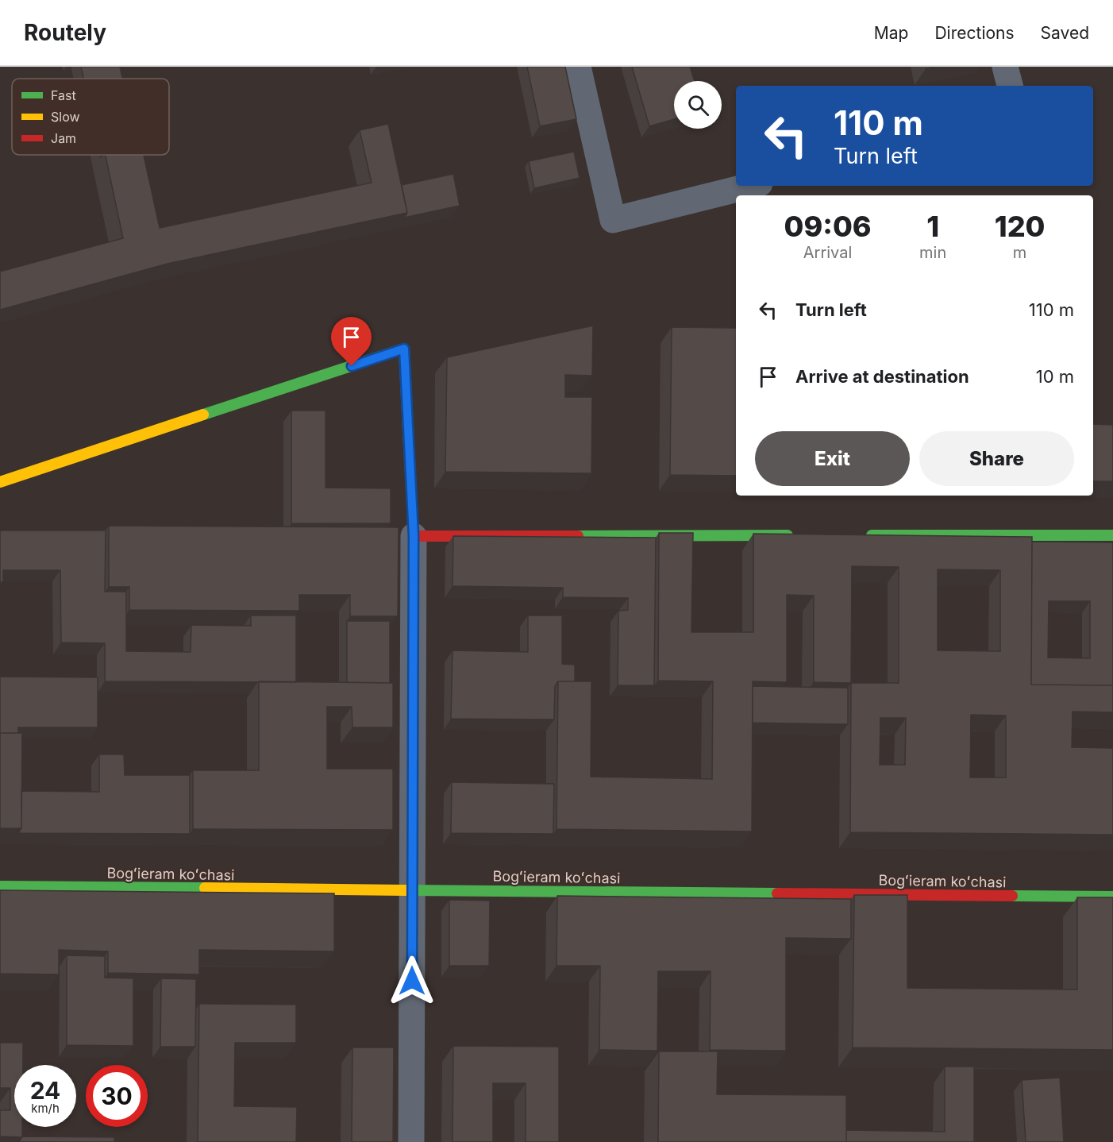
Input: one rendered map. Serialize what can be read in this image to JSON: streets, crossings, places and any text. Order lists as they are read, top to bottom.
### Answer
{
  "streets": {
    "street": ["Bogʻieram koʻchasi"]
  },
  "legend": ["Fast", "Slow", "Jam"],
  "page": {
    "header": "Routely",
    "nav": ["Map", "Directions", "Saved"],
    "turn": ["110 m", "Turn left"],
    "eta": [
      "09:06",
      "Arrival",
      "1",
      "min",
      "120",
      "m"
    ],
    "list": [
      {
        "name": "Turn left",
        "value": "110 m"
      },
      {
        "name": "Arrive at destination",
        "value": "10 m"
      }
    ],
    "buttons": ["Exit", "Share"],
    "speed": "24 km/h",
    "limit": "30"
  }
}
